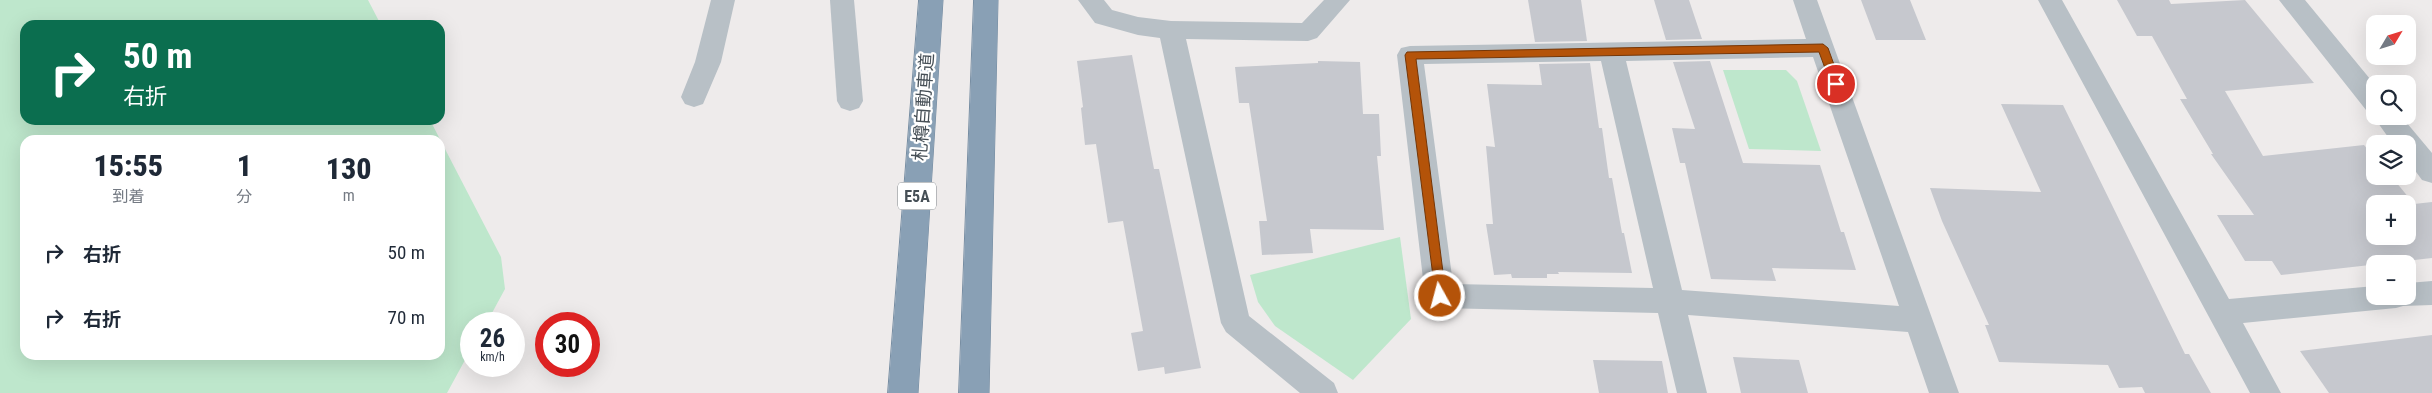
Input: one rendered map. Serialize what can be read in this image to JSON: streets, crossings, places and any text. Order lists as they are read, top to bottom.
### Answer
{
  "streets": {
    "highway": ["札樽自動車道", "E5A"]
  },
  "north": "top right",
  "page": {
    "map_buttons": ["+", "−"],
    "turn": ["50 m", "右折"],
    "eta": [
      "15:55",
      "到着",
      "1",
      "分",
      "130",
      "m"
    ],
    "list": [
      {
        "name": "右折",
        "value": "50 m"
      },
      {
        "name": "右折",
        "value": "70 m"
      }
    ],
    "speed": "26 km/h",
    "limit": "30"
  }
}
